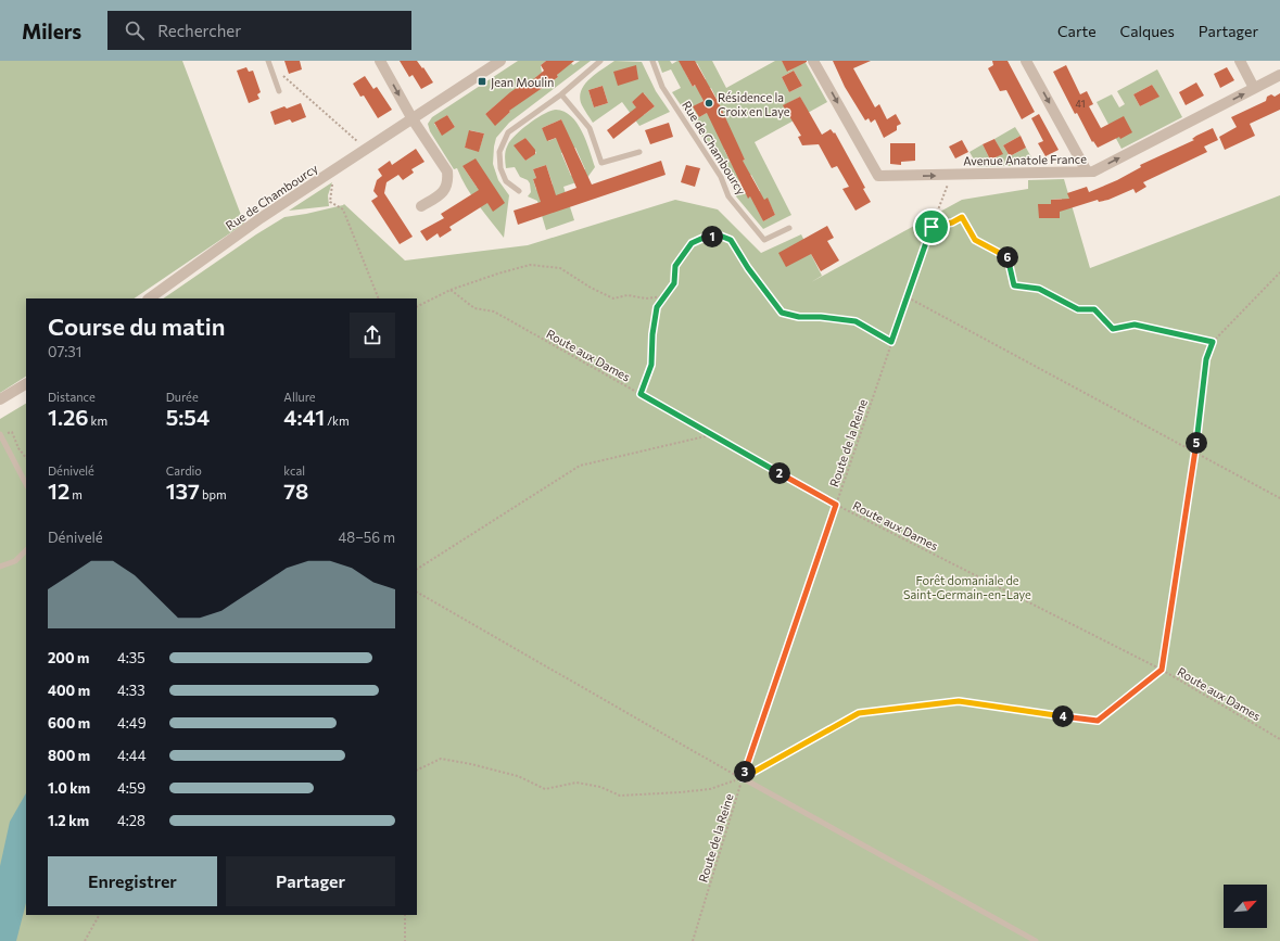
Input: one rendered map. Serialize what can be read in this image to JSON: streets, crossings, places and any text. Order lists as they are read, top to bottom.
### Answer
{
  "streets": {
    "street": ["Rue de Chambourcy", "Avenue Anatole France"],
    "path": ["Route aux Dames", "Route de la Reine"]
  },
  "crossings": [
    ["Avenue Anatole France", "Route de la Reine"],
    ["Route aux Dames", "Route de la Reine"]
  ],
  "parks": ["Forêt domaniale de Saint-Germain-en-Laye"],
  "places": {
    "transit": ["Jean Moulin"],
    "other": ["Résidence la Croix en Laye"]
  },
  "house_numbers": ["41"],
  "north": "top right",
  "page": {
    "header": "Milers",
    "search": "Rechercher",
    "nav": ["Carte", "Calques", "Partager"],
    "pins": [
      "1",
      "6",
      "5",
      "2",
      "4",
      "3"
    ],
    "heading": ["Course du matin", "07:31"],
    "stats": [
      ["Distance", "1.26 km"],
      ["Durée", "5:54"],
      ["Allure", "4:41 /km"],
      ["Dénivelé", "12 m"],
      ["Cardio", "137 bpm"],
      ["kcal", "78"]
    ],
    "chart": ["Dénivelé", "48–56 m"],
    "list": [
      {
        "name": "200 m",
        "note": "4:35"
      },
      {
        "name": "400 m",
        "note": "4:33"
      },
      {
        "name": "600 m",
        "note": "4:49"
      },
      {
        "name": "800 m",
        "note": "4:44"
      },
      {
        "name": "1.0 km",
        "note": "4:59"
      },
      {
        "name": "1.2 km",
        "note": "4:28"
      }
    ],
    "buttons": ["Enregistrer", "Partager"]
  }
}
